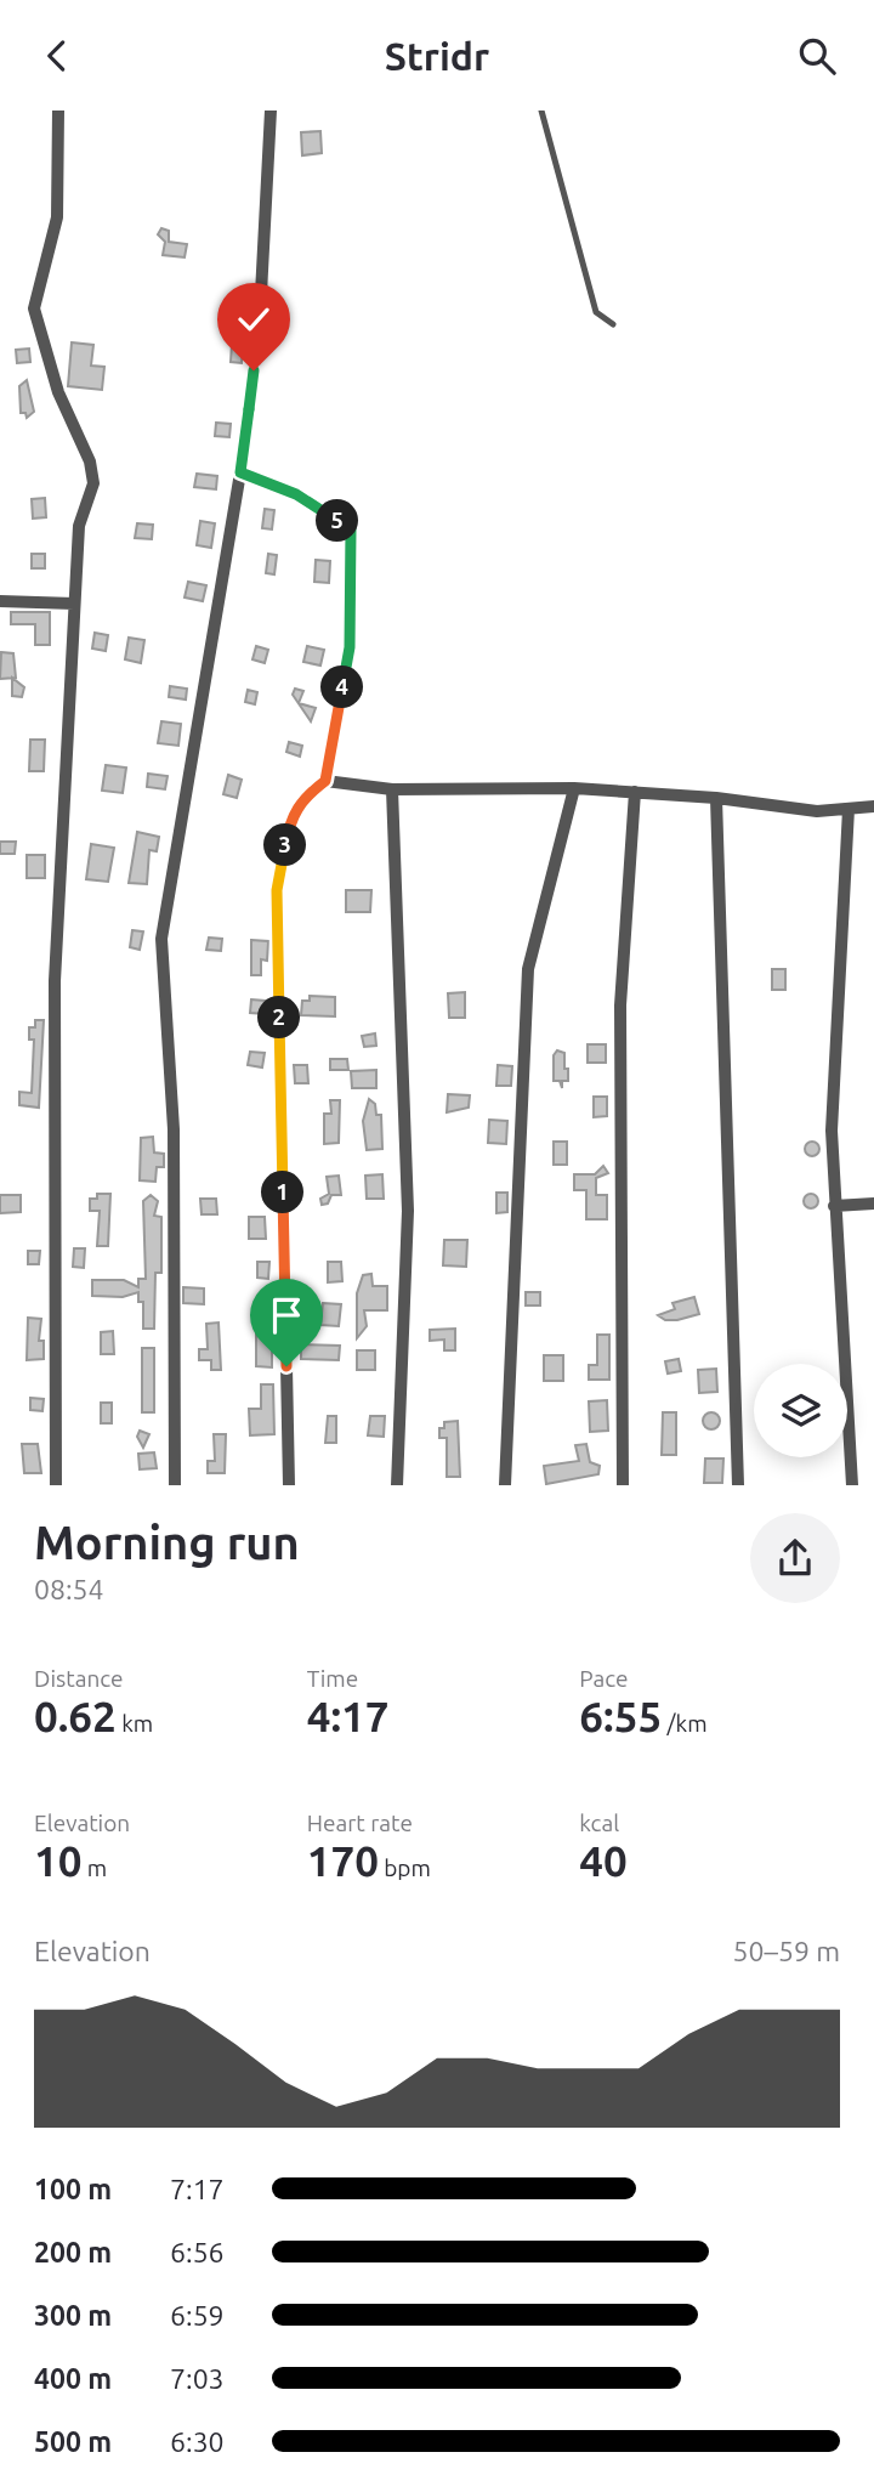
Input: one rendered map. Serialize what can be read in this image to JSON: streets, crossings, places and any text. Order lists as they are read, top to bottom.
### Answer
{
  "page": {
    "header": "Stridr",
    "pins": [
      "5",
      "4",
      "3",
      "2",
      "1"
    ],
    "heading": ["Morning run", "08:54"],
    "stats": [
      ["Distance", "0.62 km"],
      ["Time", "4:17"],
      ["Pace", "6:55 /km"],
      ["Elevation", "10 m"],
      ["Heart rate", "170 bpm"],
      ["kcal", "40"]
    ],
    "chart": ["Elevation", "50–59 m"],
    "list": [
      {
        "name": "100 m",
        "note": "7:17"
      },
      {
        "name": "200 m",
        "note": "6:56"
      },
      {
        "name": "300 m",
        "note": "6:59"
      },
      {
        "name": "400 m",
        "note": "7:03"
      },
      {
        "name": "500 m",
        "note": "6:30"
      }
    ]
  }
}
